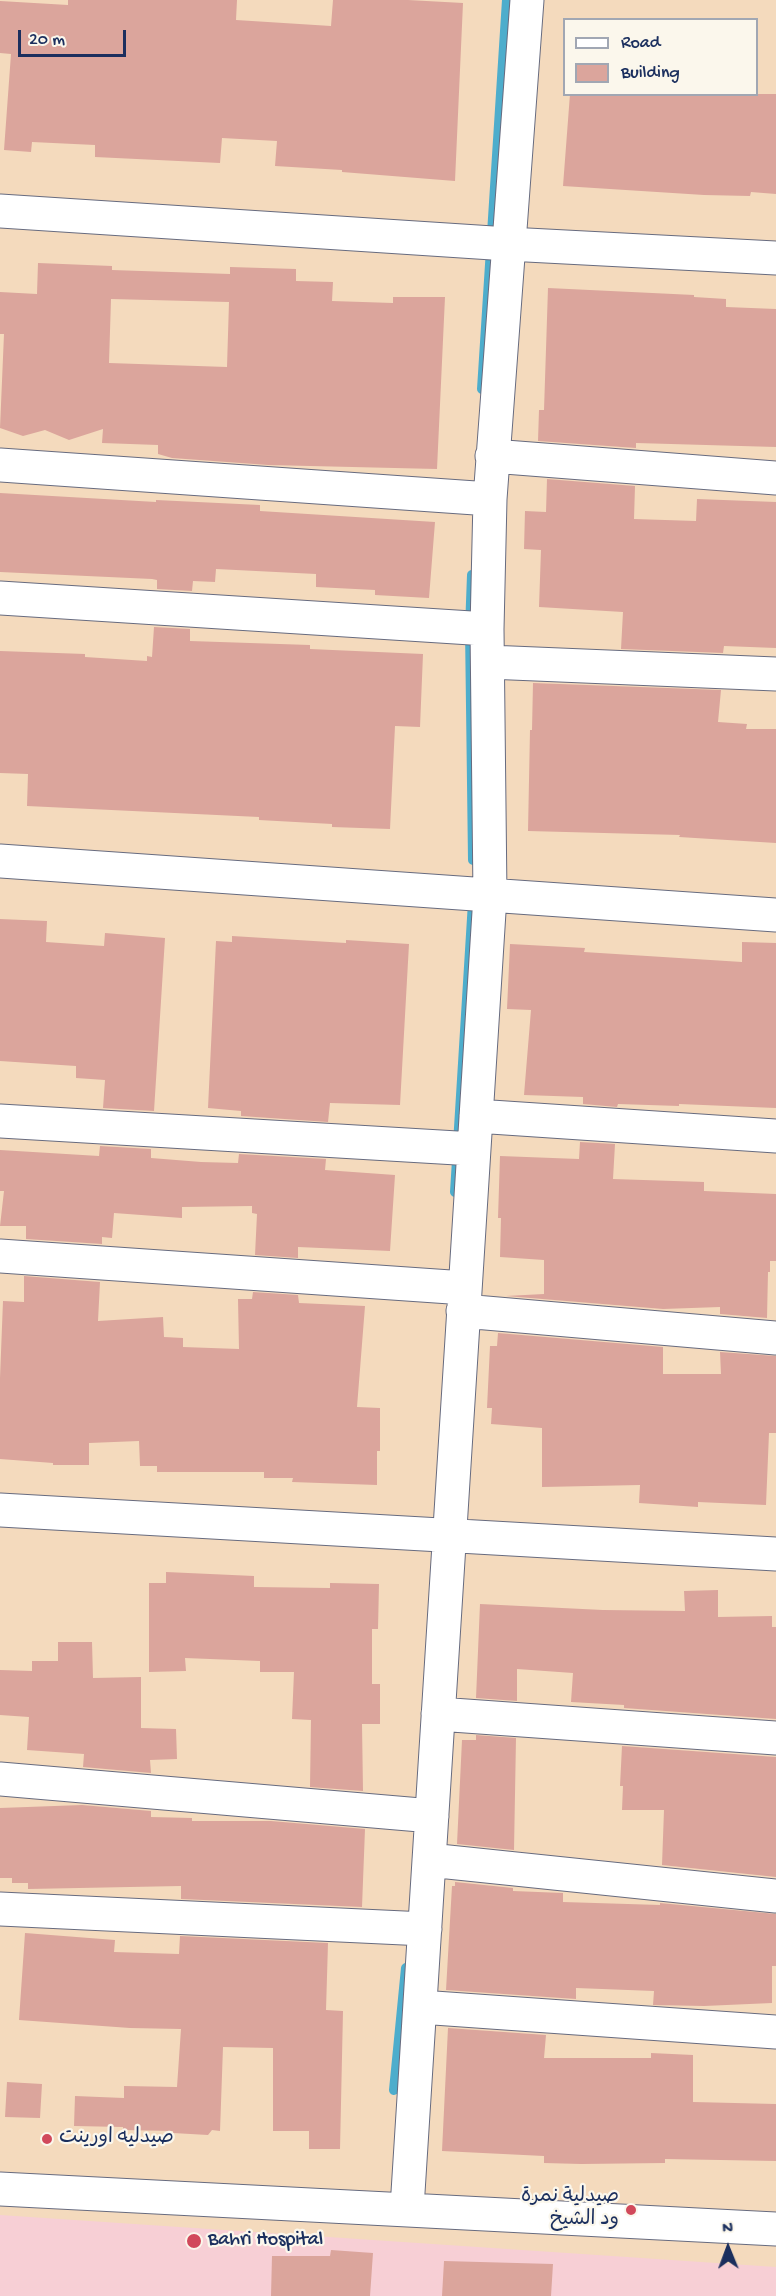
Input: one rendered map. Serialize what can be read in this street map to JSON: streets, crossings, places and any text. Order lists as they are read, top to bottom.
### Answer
{
  "places": ["صيدليه اورينت", "صيدلية نمرة ود الشيخ", "Bahri Hospital"],
  "legend": ["Road", "Building"],
  "scale_bar": "20 m",
  "north": "top"
}
